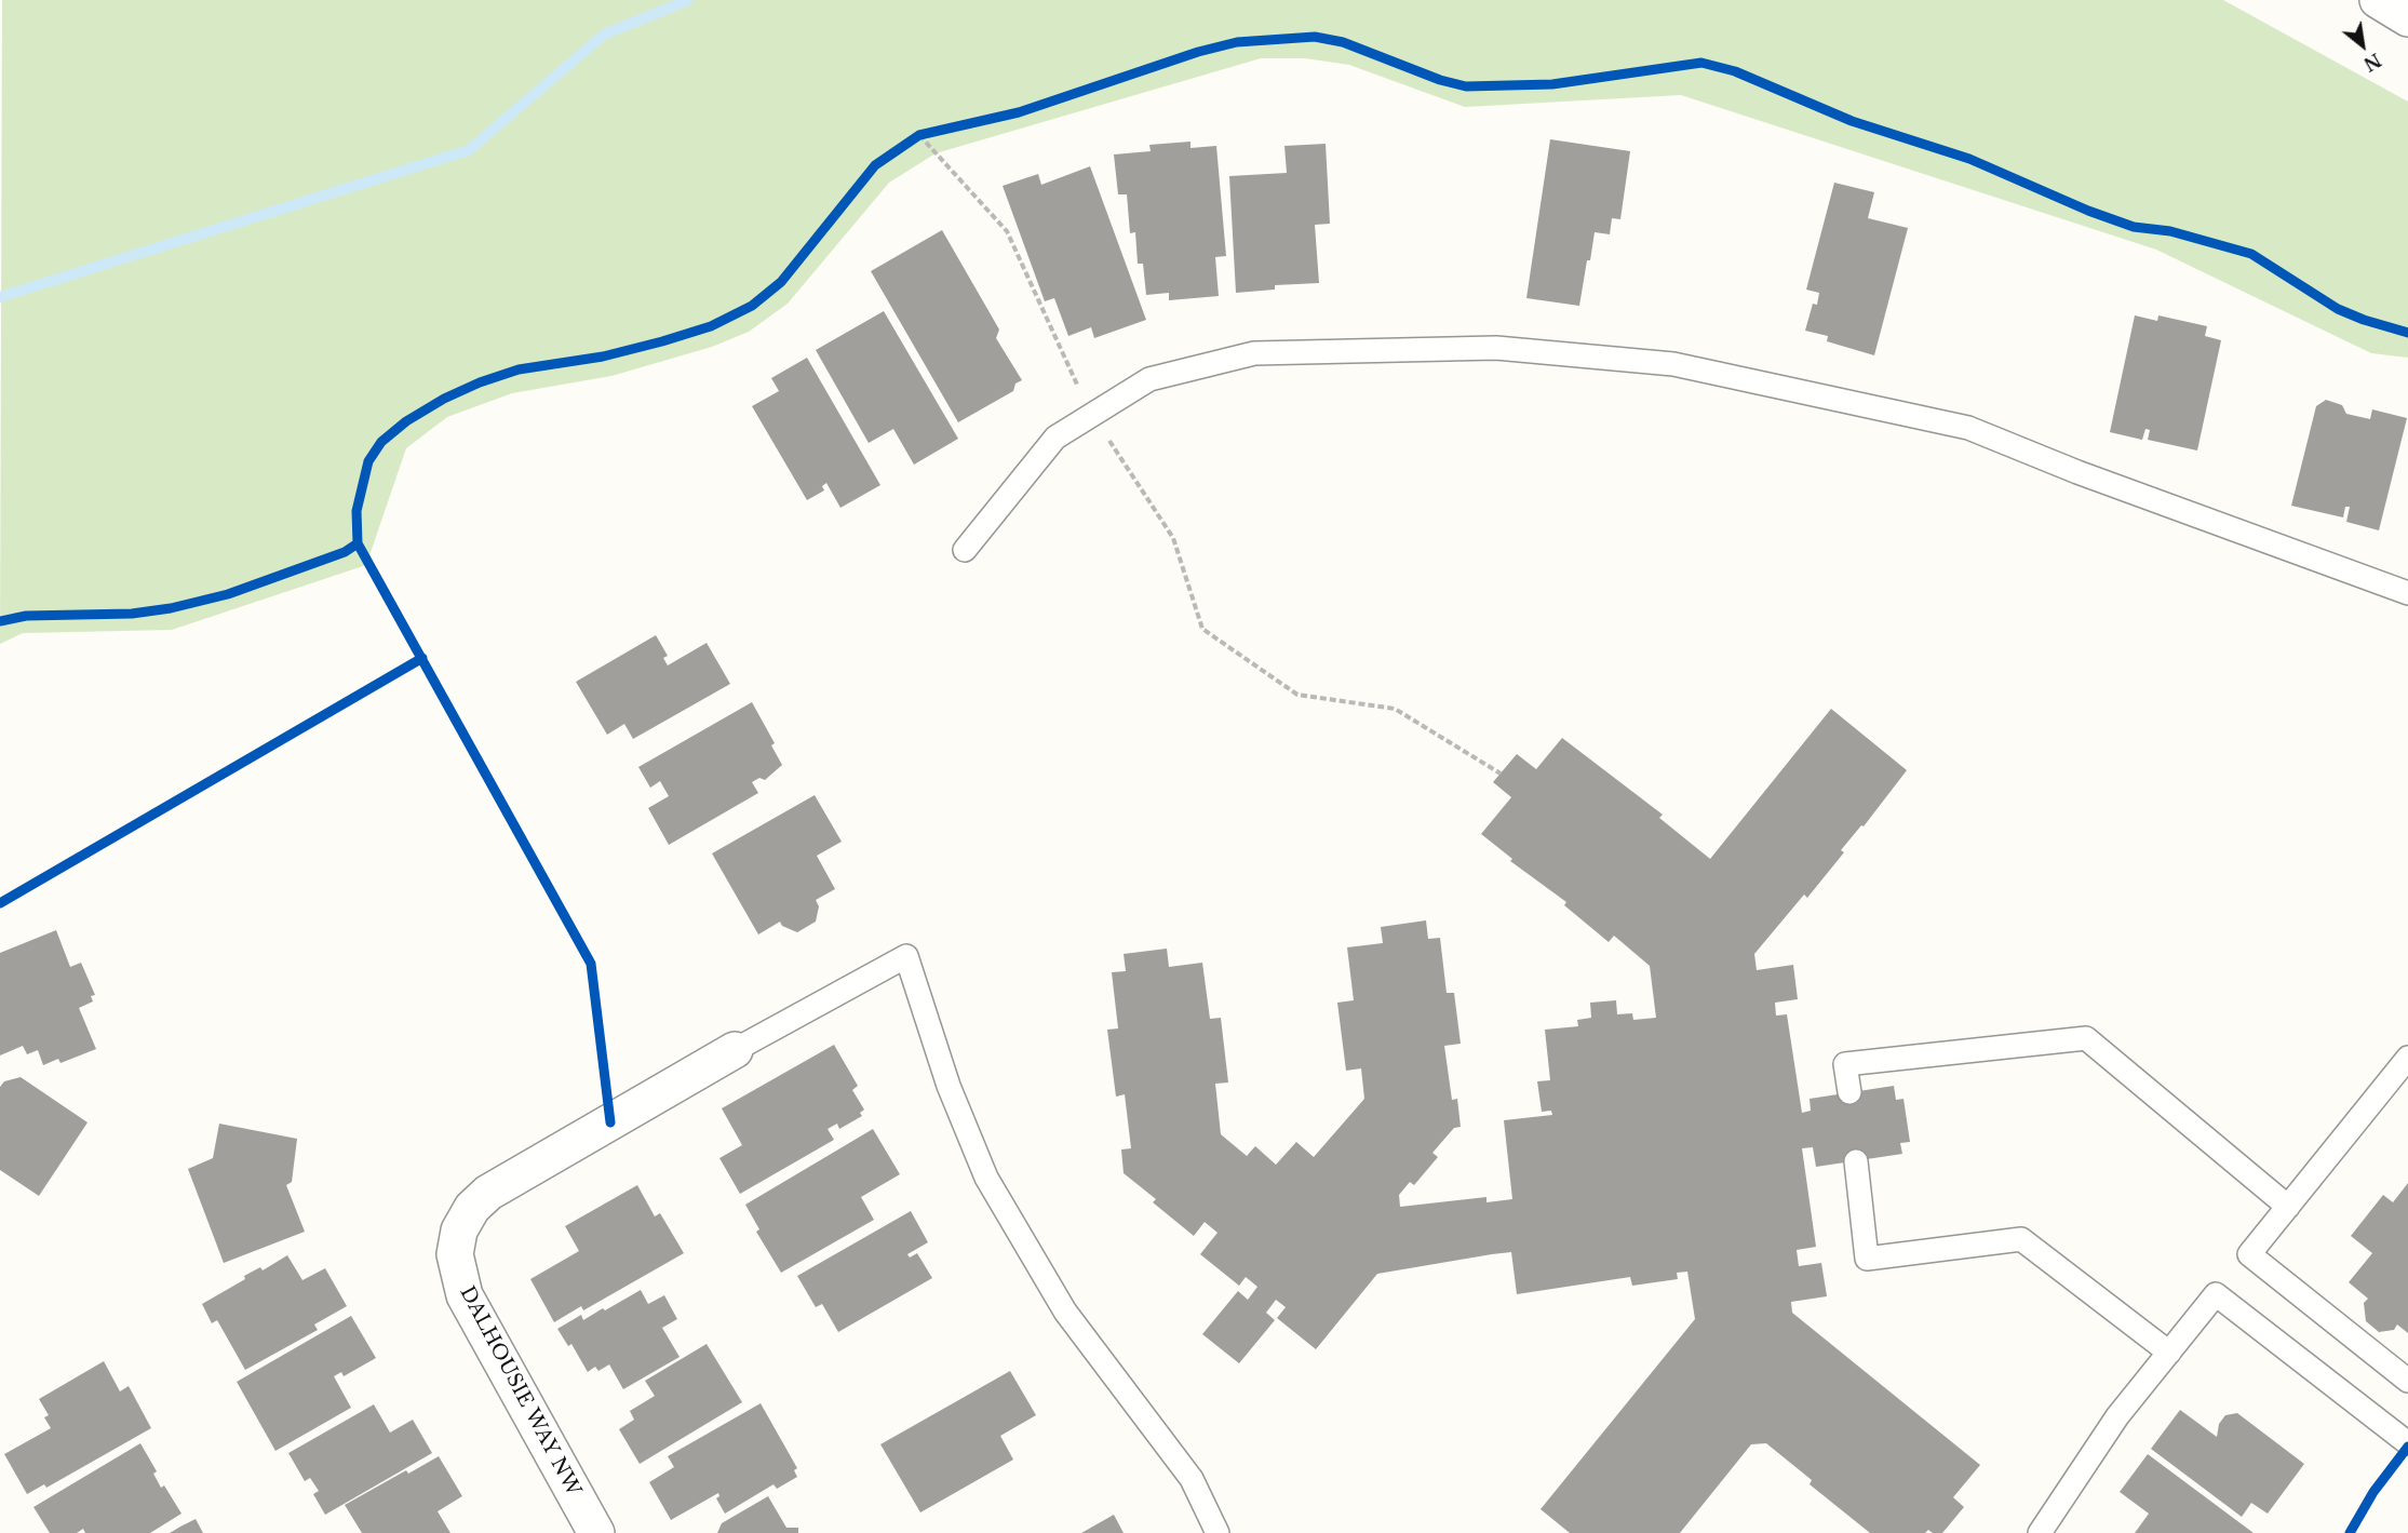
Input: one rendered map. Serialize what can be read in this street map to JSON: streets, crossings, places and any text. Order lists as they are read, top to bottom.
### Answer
{
  "streets": {
    "street": ["DALHOUSIE WAY NW"]
  },
  "north": "bottom right"
}
